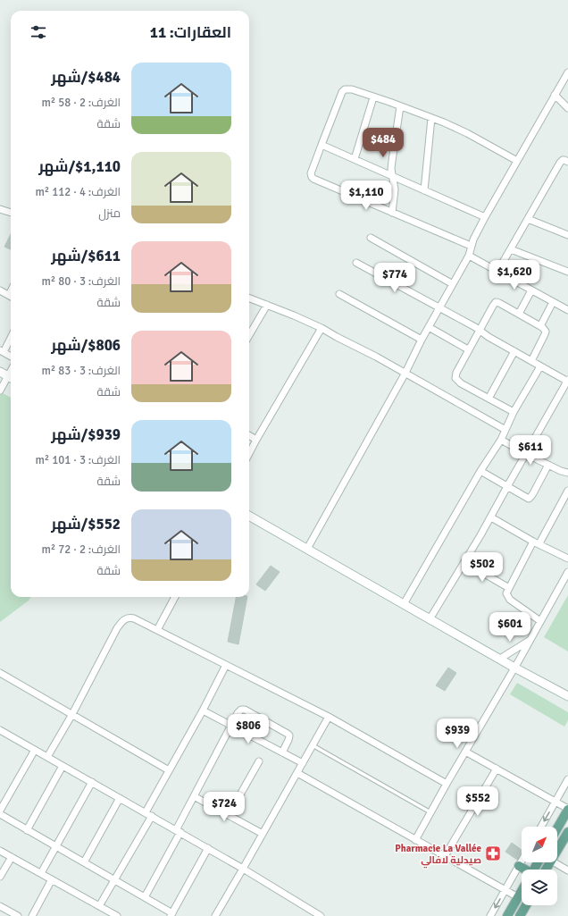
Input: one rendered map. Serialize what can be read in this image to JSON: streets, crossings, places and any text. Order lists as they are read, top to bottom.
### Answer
{
  "places": {
    "pharmacy": ["Pharmacie La Vallée صيدلية لافالي"]
  },
  "north": "top right",
  "page": {
    "heading": "العقارات: 11",
    "list": [
      {
        "name": "$484/شهر",
        "note": "الغرف: 2 · 58 m² · شقة"
      },
      {
        "name": "$1,110/شهر",
        "note": "الغرف: 4 · 112 m² · منزل"
      },
      {
        "name": "$611/شهر",
        "note": "الغرف: 3 · 80 m² · شقة"
      },
      {
        "name": "$806/شهر",
        "note": "الغرف: 3 · 83 m² · شقة"
      },
      {
        "name": "$939/شهر",
        "note": "الغرف: 3 · 101 m² · شقة"
      },
      {
        "name": "$552/شهر",
        "note": "الغرف: 2 · 72 m² · شقة"
      }
    ],
    "price": [
      "$484",
      "$1,110",
      "$1,620",
      "$774",
      "$611",
      "$502",
      "$601",
      "$806",
      "$939",
      "$552",
      "$724"
    ]
  }
}
